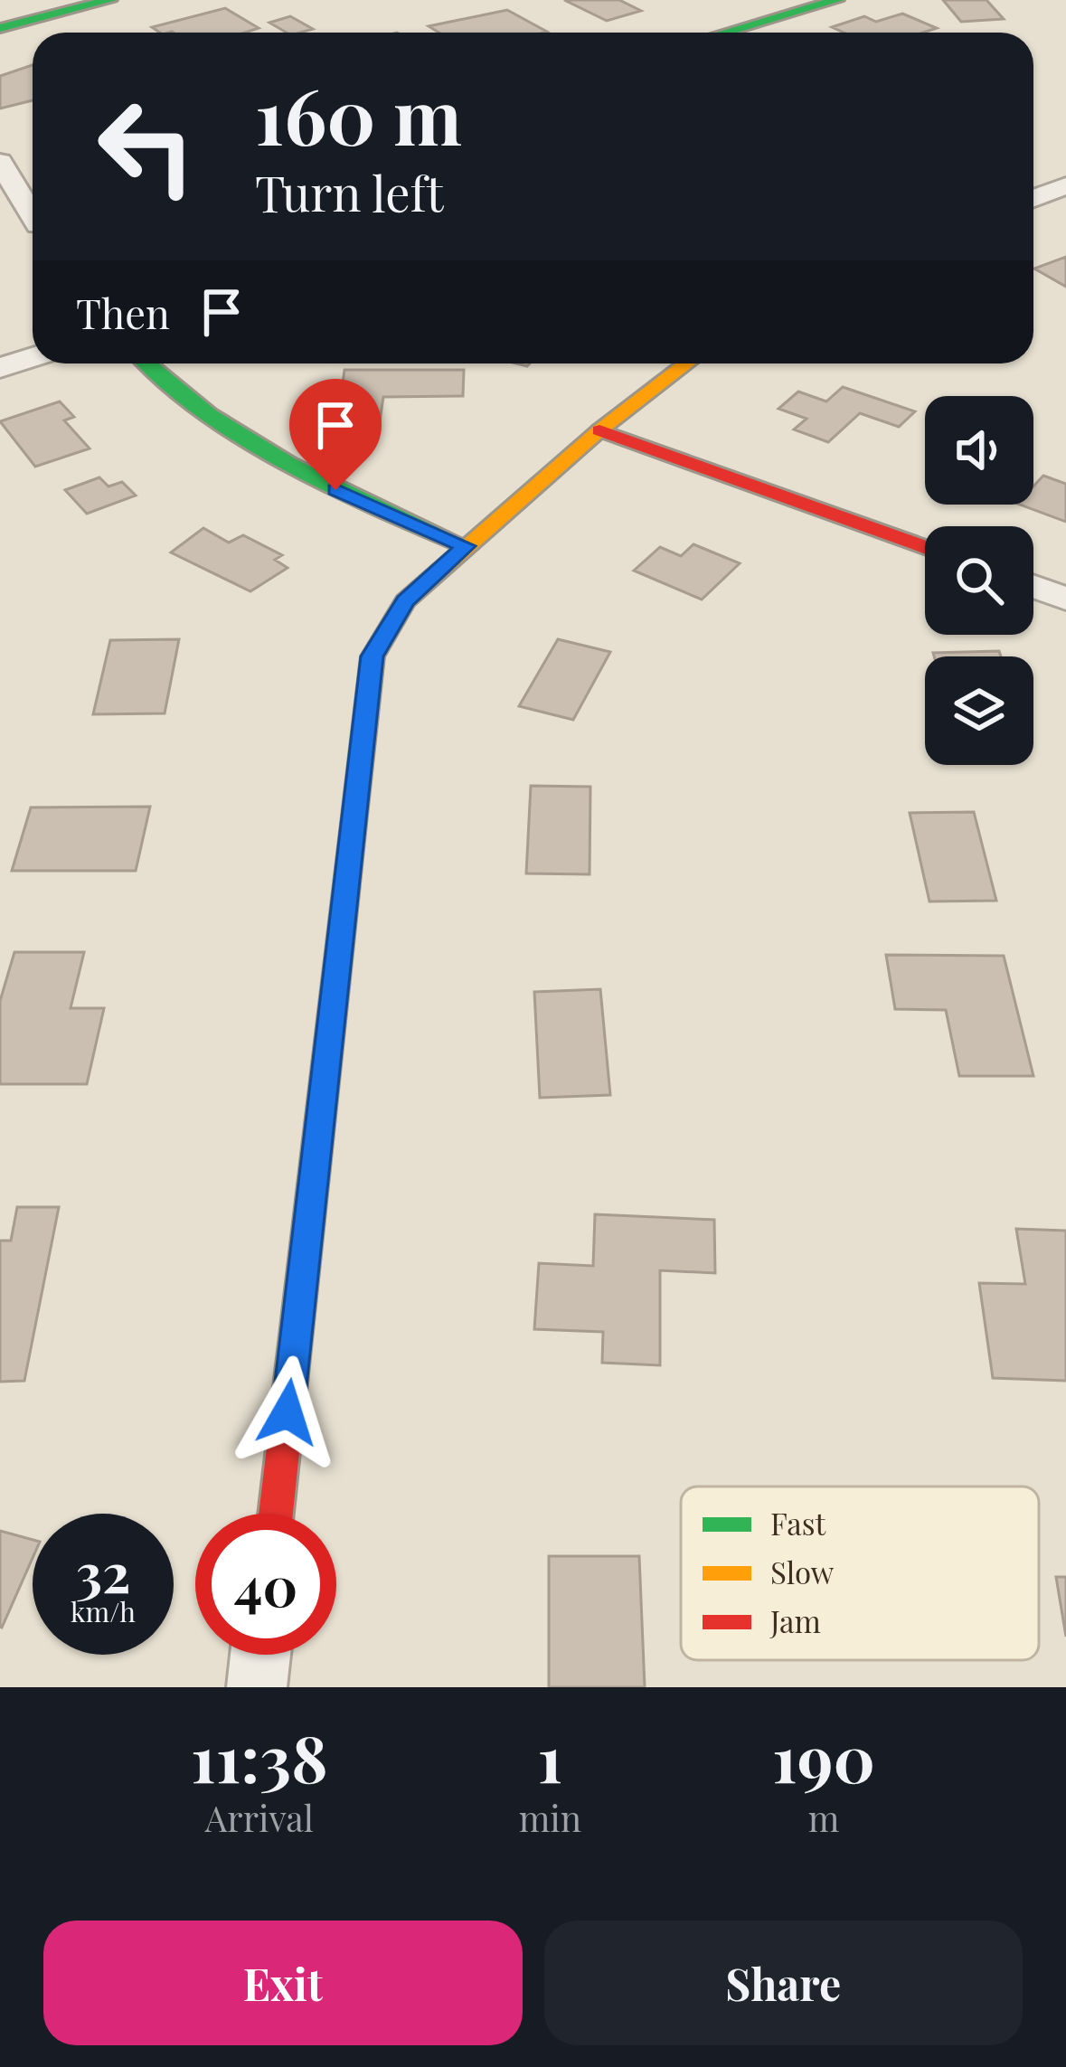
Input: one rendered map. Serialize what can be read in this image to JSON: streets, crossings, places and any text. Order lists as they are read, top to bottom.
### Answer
{
  "legend": ["Fast", "Slow", "Jam"],
  "page": {
    "turn": ["160 m", "Turn left"],
    "then": "Then",
    "speed": "32 km/h",
    "limit": "40",
    "eta": [
      "11:38",
      "Arrival",
      "1",
      "min",
      "190",
      "m"
    ],
    "buttons": ["Exit", "Share"]
  }
}
